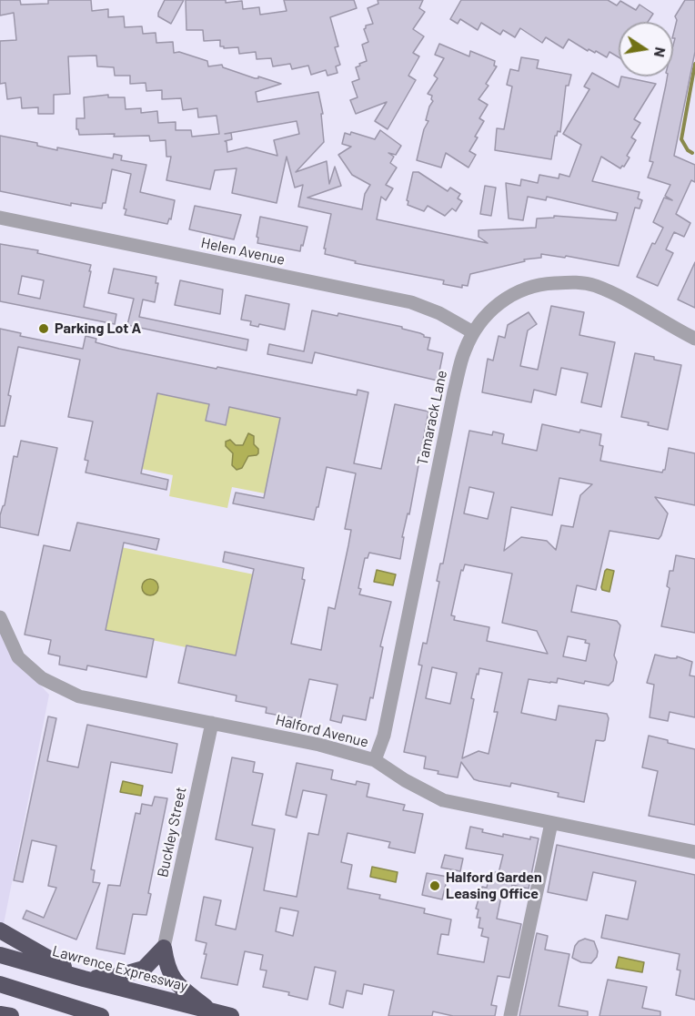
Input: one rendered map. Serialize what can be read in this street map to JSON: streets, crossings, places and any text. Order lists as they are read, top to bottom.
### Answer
{
  "streets": {
    "highway": ["Lawrence Expressway"],
    "street": [
      "Helen Avenue",
      "Tamarack Lane",
      "Halford Avenue",
      "Buckley Street"
    ]
  },
  "crossings": [
    ["Helen Avenue", "Tamarack Lane"],
    ["Tamarack Lane", "Halford Avenue"],
    ["Halford Avenue", "Buckley Street"]
  ],
  "places": ["Parking Lot A", "Halford Garden Leasing Office"],
  "north": "right"
}
